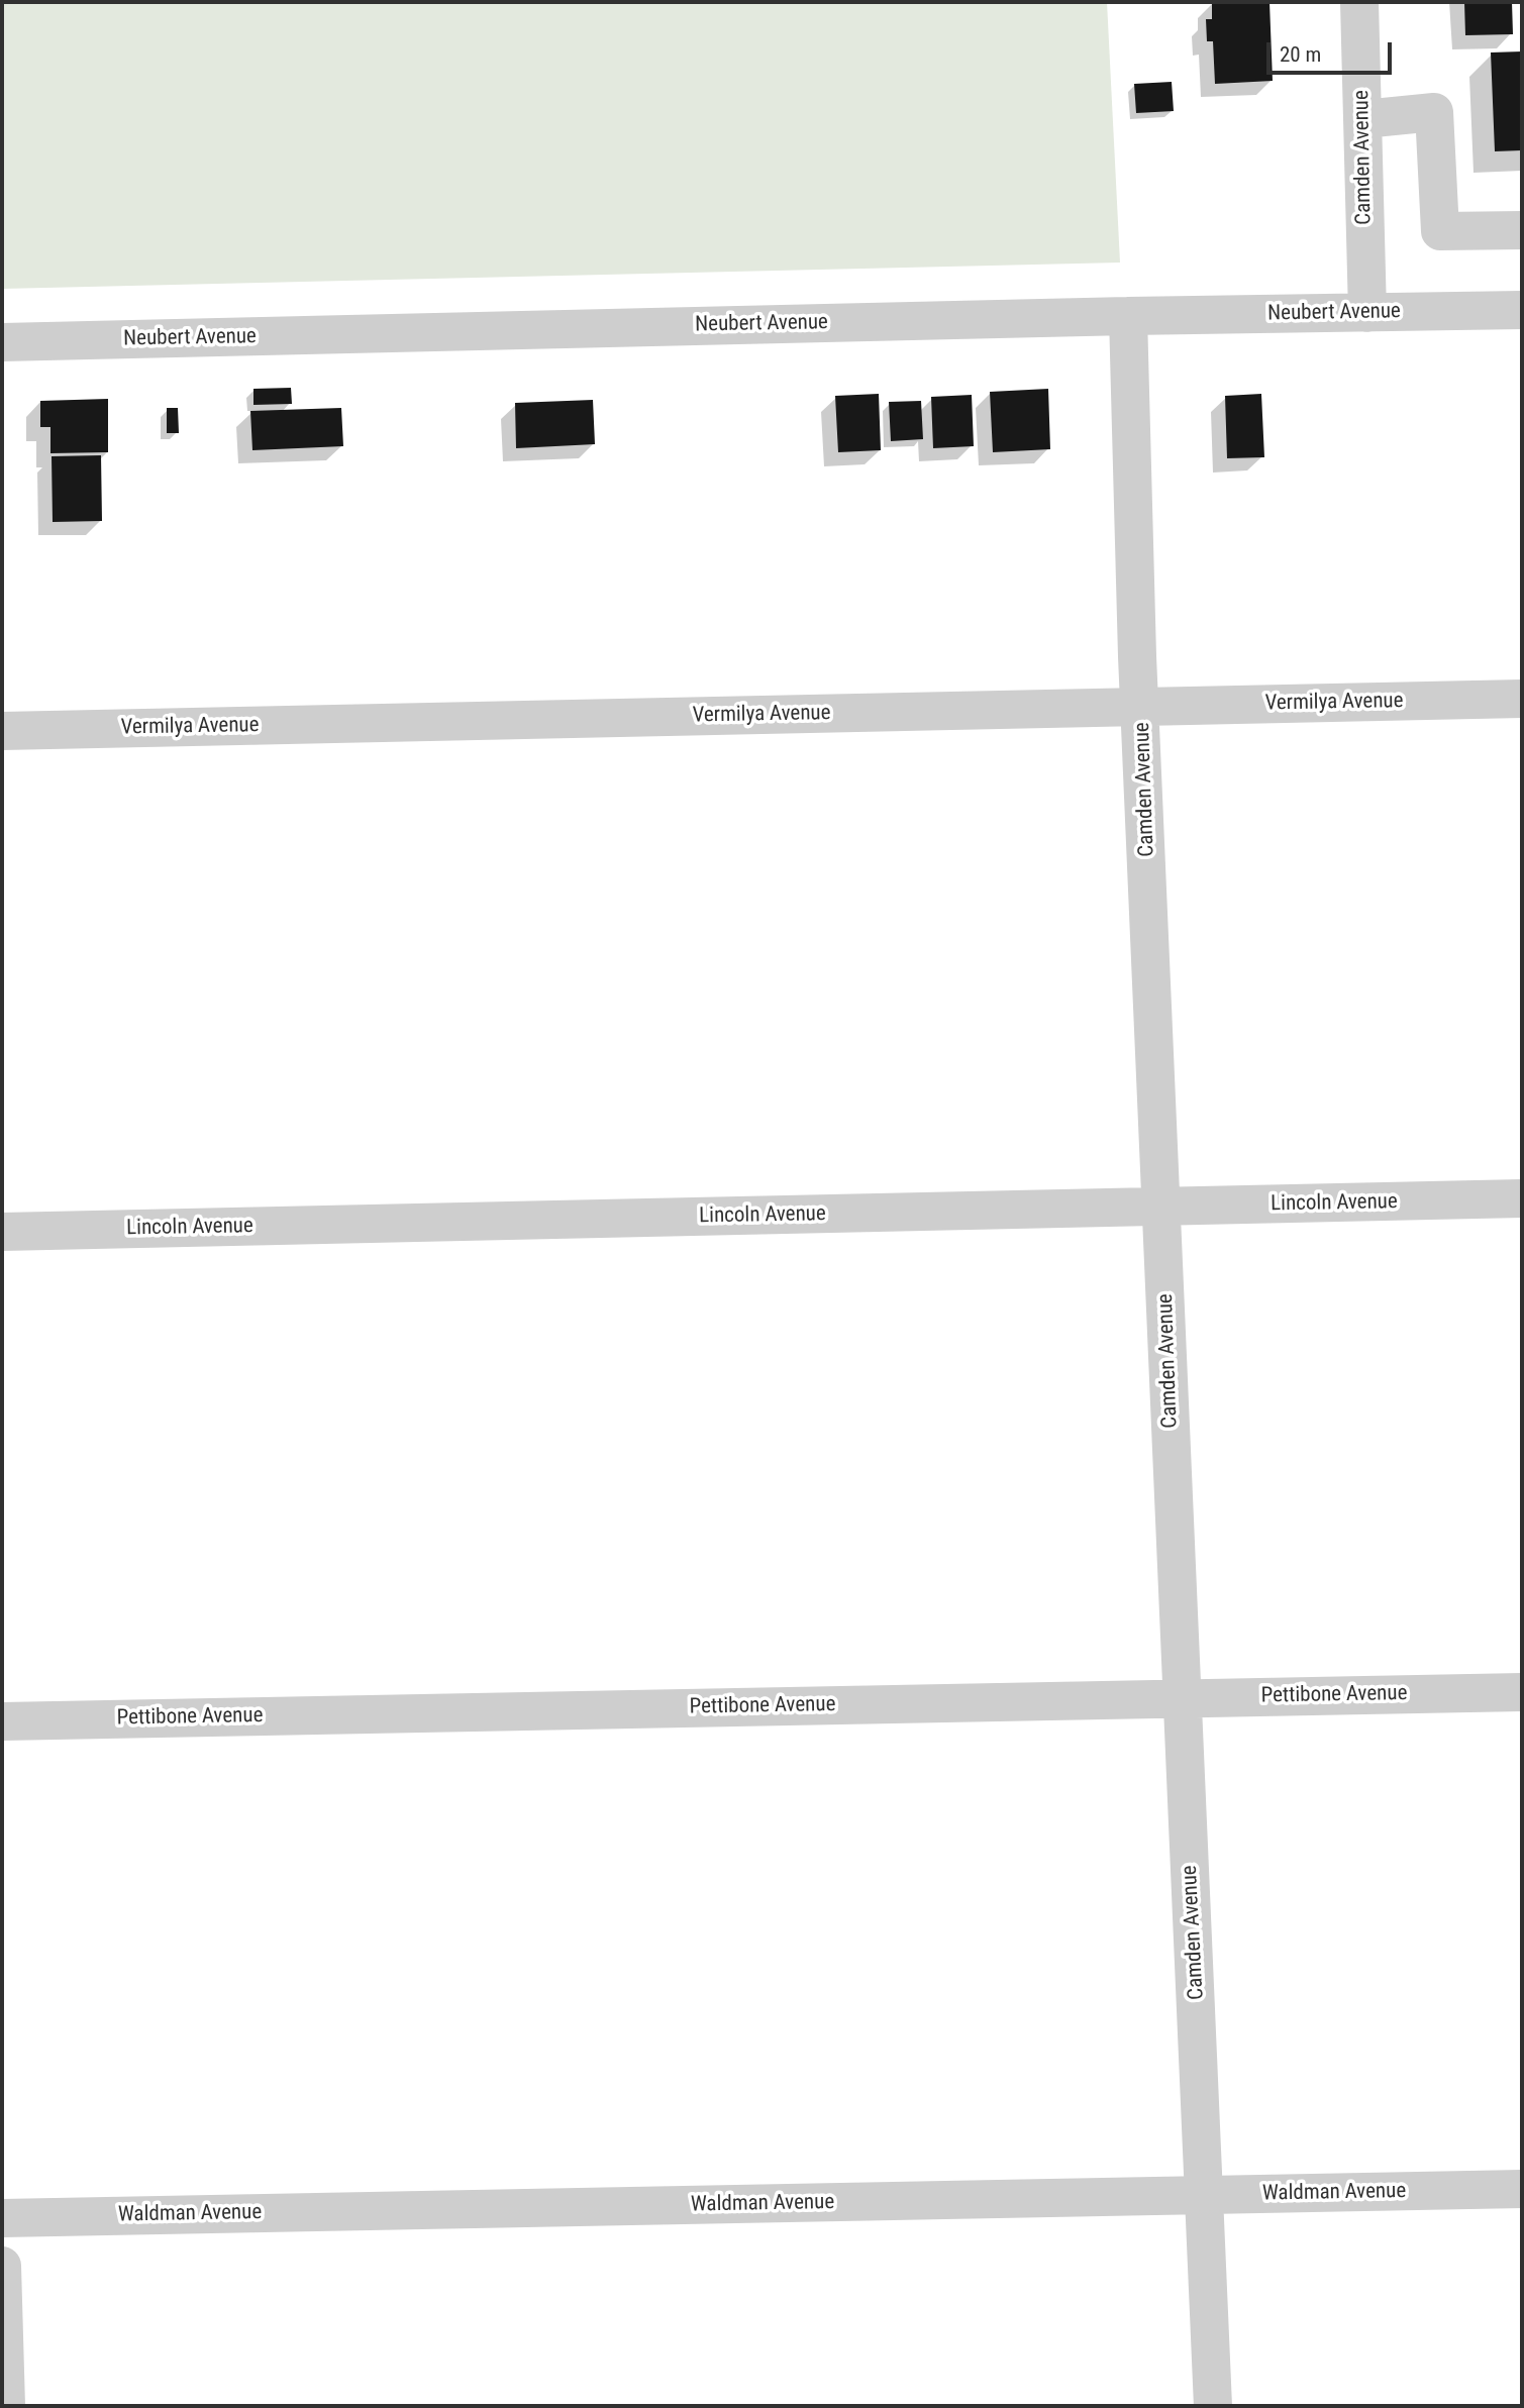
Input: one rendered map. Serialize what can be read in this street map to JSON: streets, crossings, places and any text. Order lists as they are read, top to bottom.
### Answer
{
  "streets": {
    "street": [
      "Camden Avenue",
      "Neubert Avenue",
      "Vermilya Avenue",
      "Lincoln Avenue",
      "Pettibone Avenue",
      "Waldman Avenue"
    ]
  },
  "crossings": [
    ["Camden Avenue", "Neubert Avenue"],
    ["Camden Avenue", "Vermilya Avenue"],
    ["Camden Avenue", "Lincoln Avenue"],
    ["Camden Avenue", "Pettibone Avenue"],
    ["Camden Avenue", "Waldman Avenue"]
  ],
  "scale_bar": "20 m"
}
